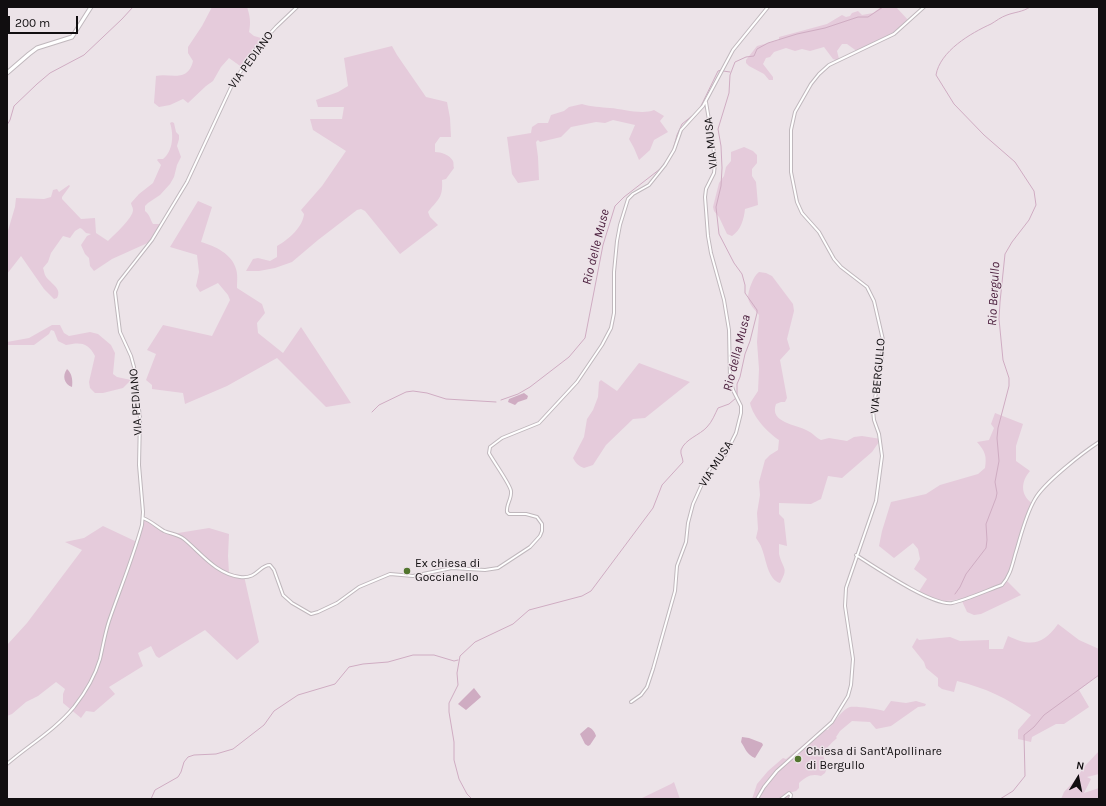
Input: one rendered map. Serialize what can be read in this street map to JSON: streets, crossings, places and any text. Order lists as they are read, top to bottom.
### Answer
{
  "streets": {
    "street": ["VIA PEDIANO", "VIA MUSA", "VIA BERGULLO"]
  },
  "water": ["Rio delle Muse", "Rio Bergullo", "Rio della Musa"],
  "places": ["Ex chiesa di Goccianello", "Chiesa di Sant'Apollinare di Bergullo"],
  "scale_bar": "200 m",
  "north": "top"
}
